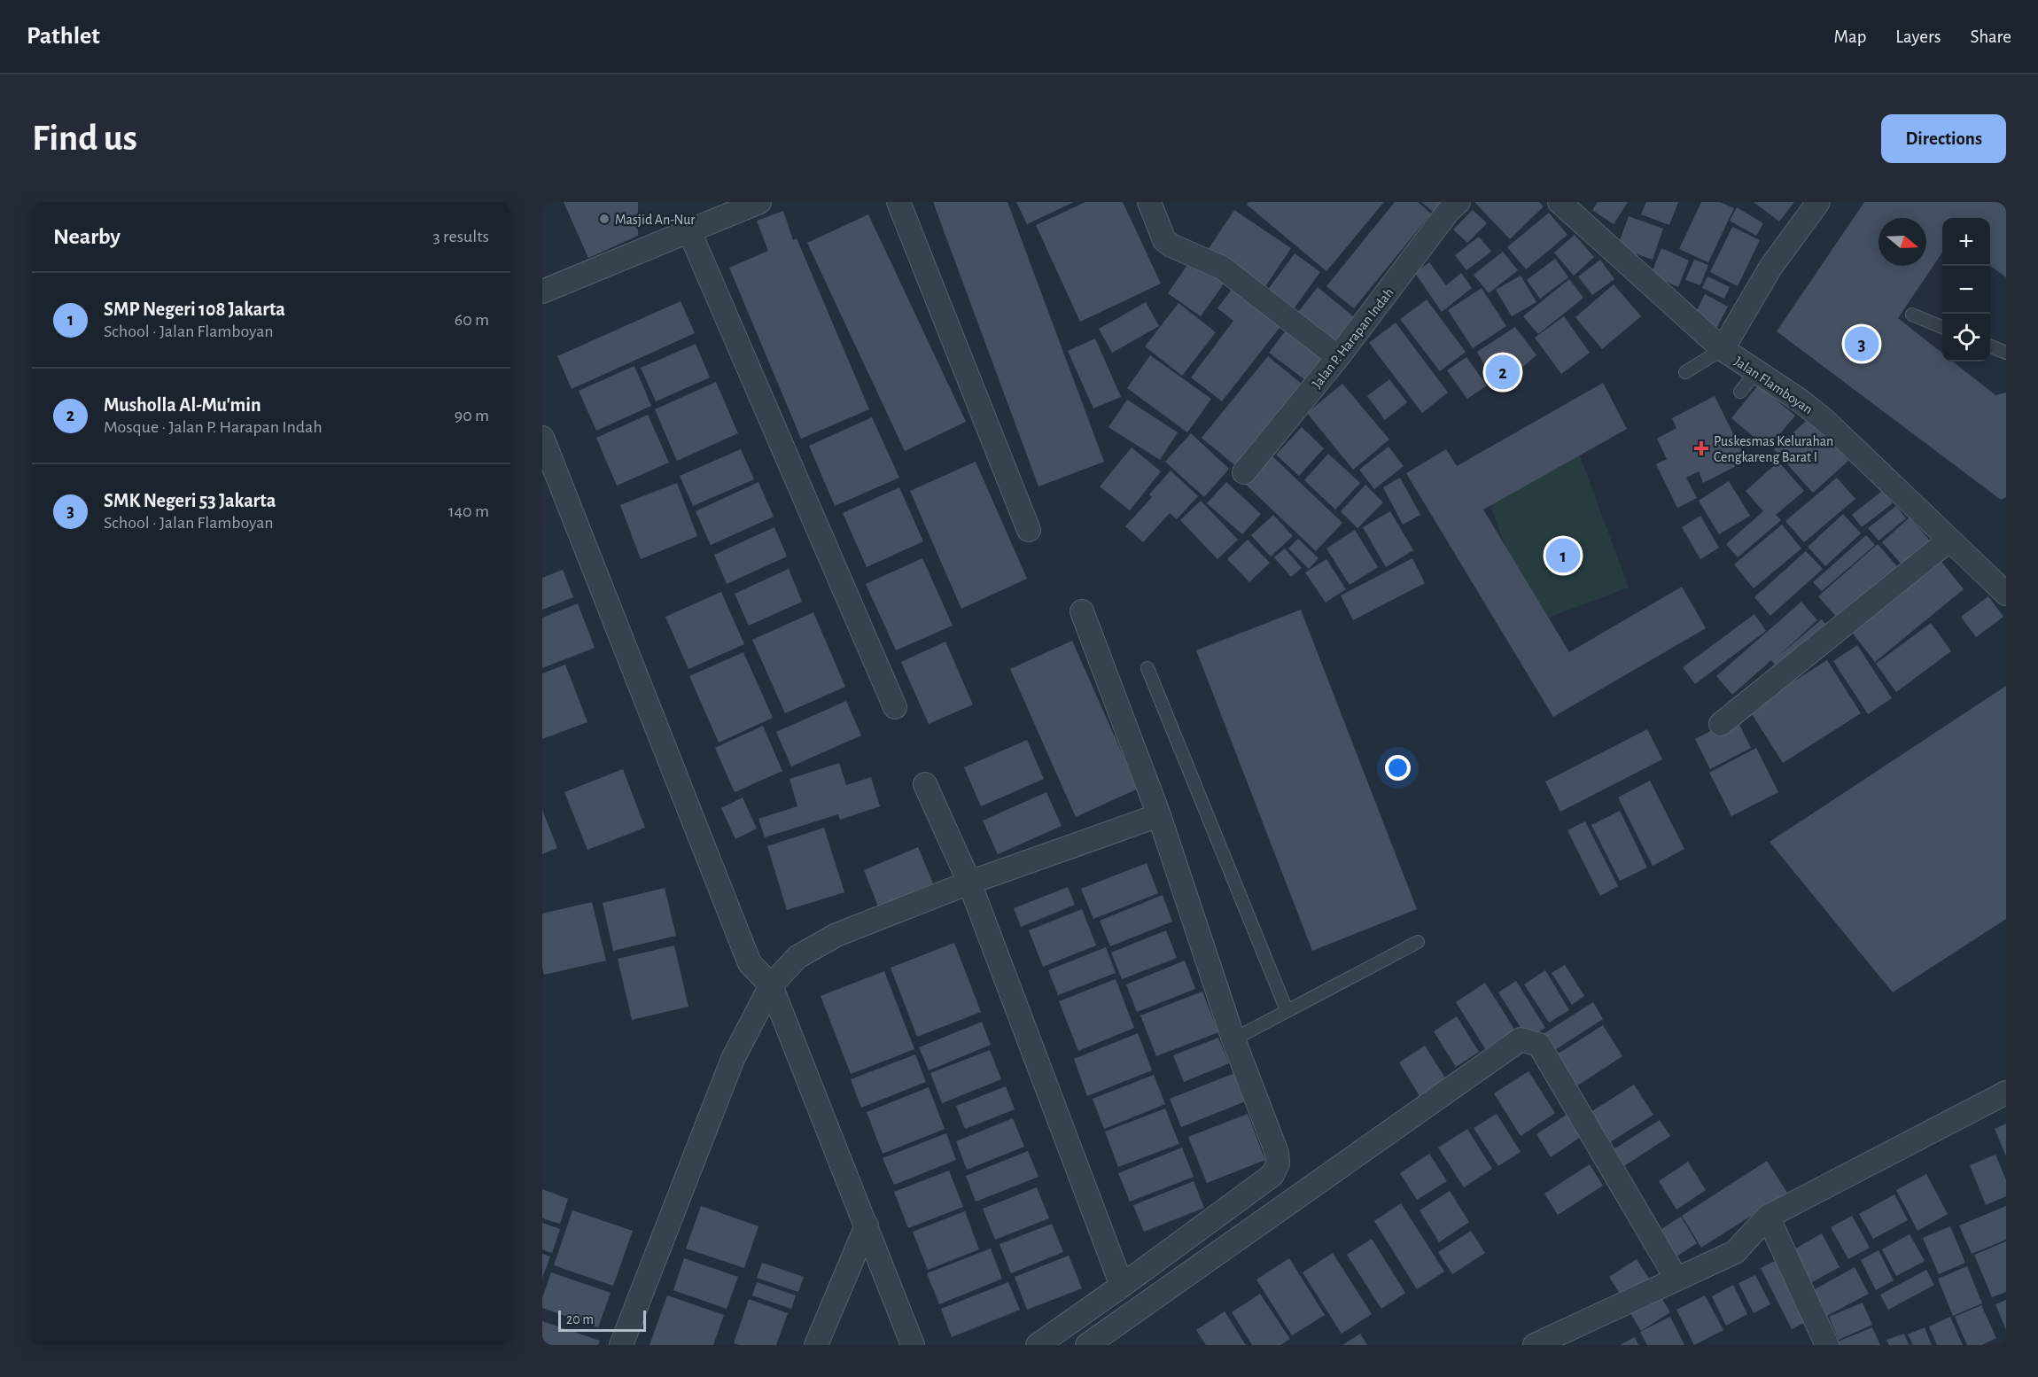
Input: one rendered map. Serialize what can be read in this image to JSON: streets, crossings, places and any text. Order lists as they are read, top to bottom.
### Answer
{
  "streets": {
    "street": ["Jalan P. Harapan Indah", "Jalan Flamboyan"]
  },
  "places": {
    "other": ["Masjid An-Nur"],
    "health": ["Puskesmas Kelurahan Cengkareng Barat I"]
  },
  "scale_bar": "20 m",
  "north": "right",
  "page": {
    "header": "Pathlet",
    "nav": ["Map", "Layers", "Share"],
    "buttons": "Directions",
    "title": "Find us",
    "heading": ["Nearby", "3 results"],
    "map_buttons": ["+", "−"],
    "list": [
      {
        "mark": "1",
        "name": "SMP Negeri 108 Jakarta",
        "note": "School · Jalan Flamboyan",
        "value": "60 m"
      },
      {
        "mark": "2",
        "name": "Musholla Al-Mu'min",
        "note": "Mosque · Jalan P. Harapan Indah",
        "value": "90 m"
      },
      {
        "mark": "3",
        "name": "SMK Negeri 53 Jakarta",
        "note": "School · Jalan Flamboyan",
        "value": "140 m"
      }
    ],
    "pins": ["3", "2", "1"],
    "scale": "20 m"
  }
}
